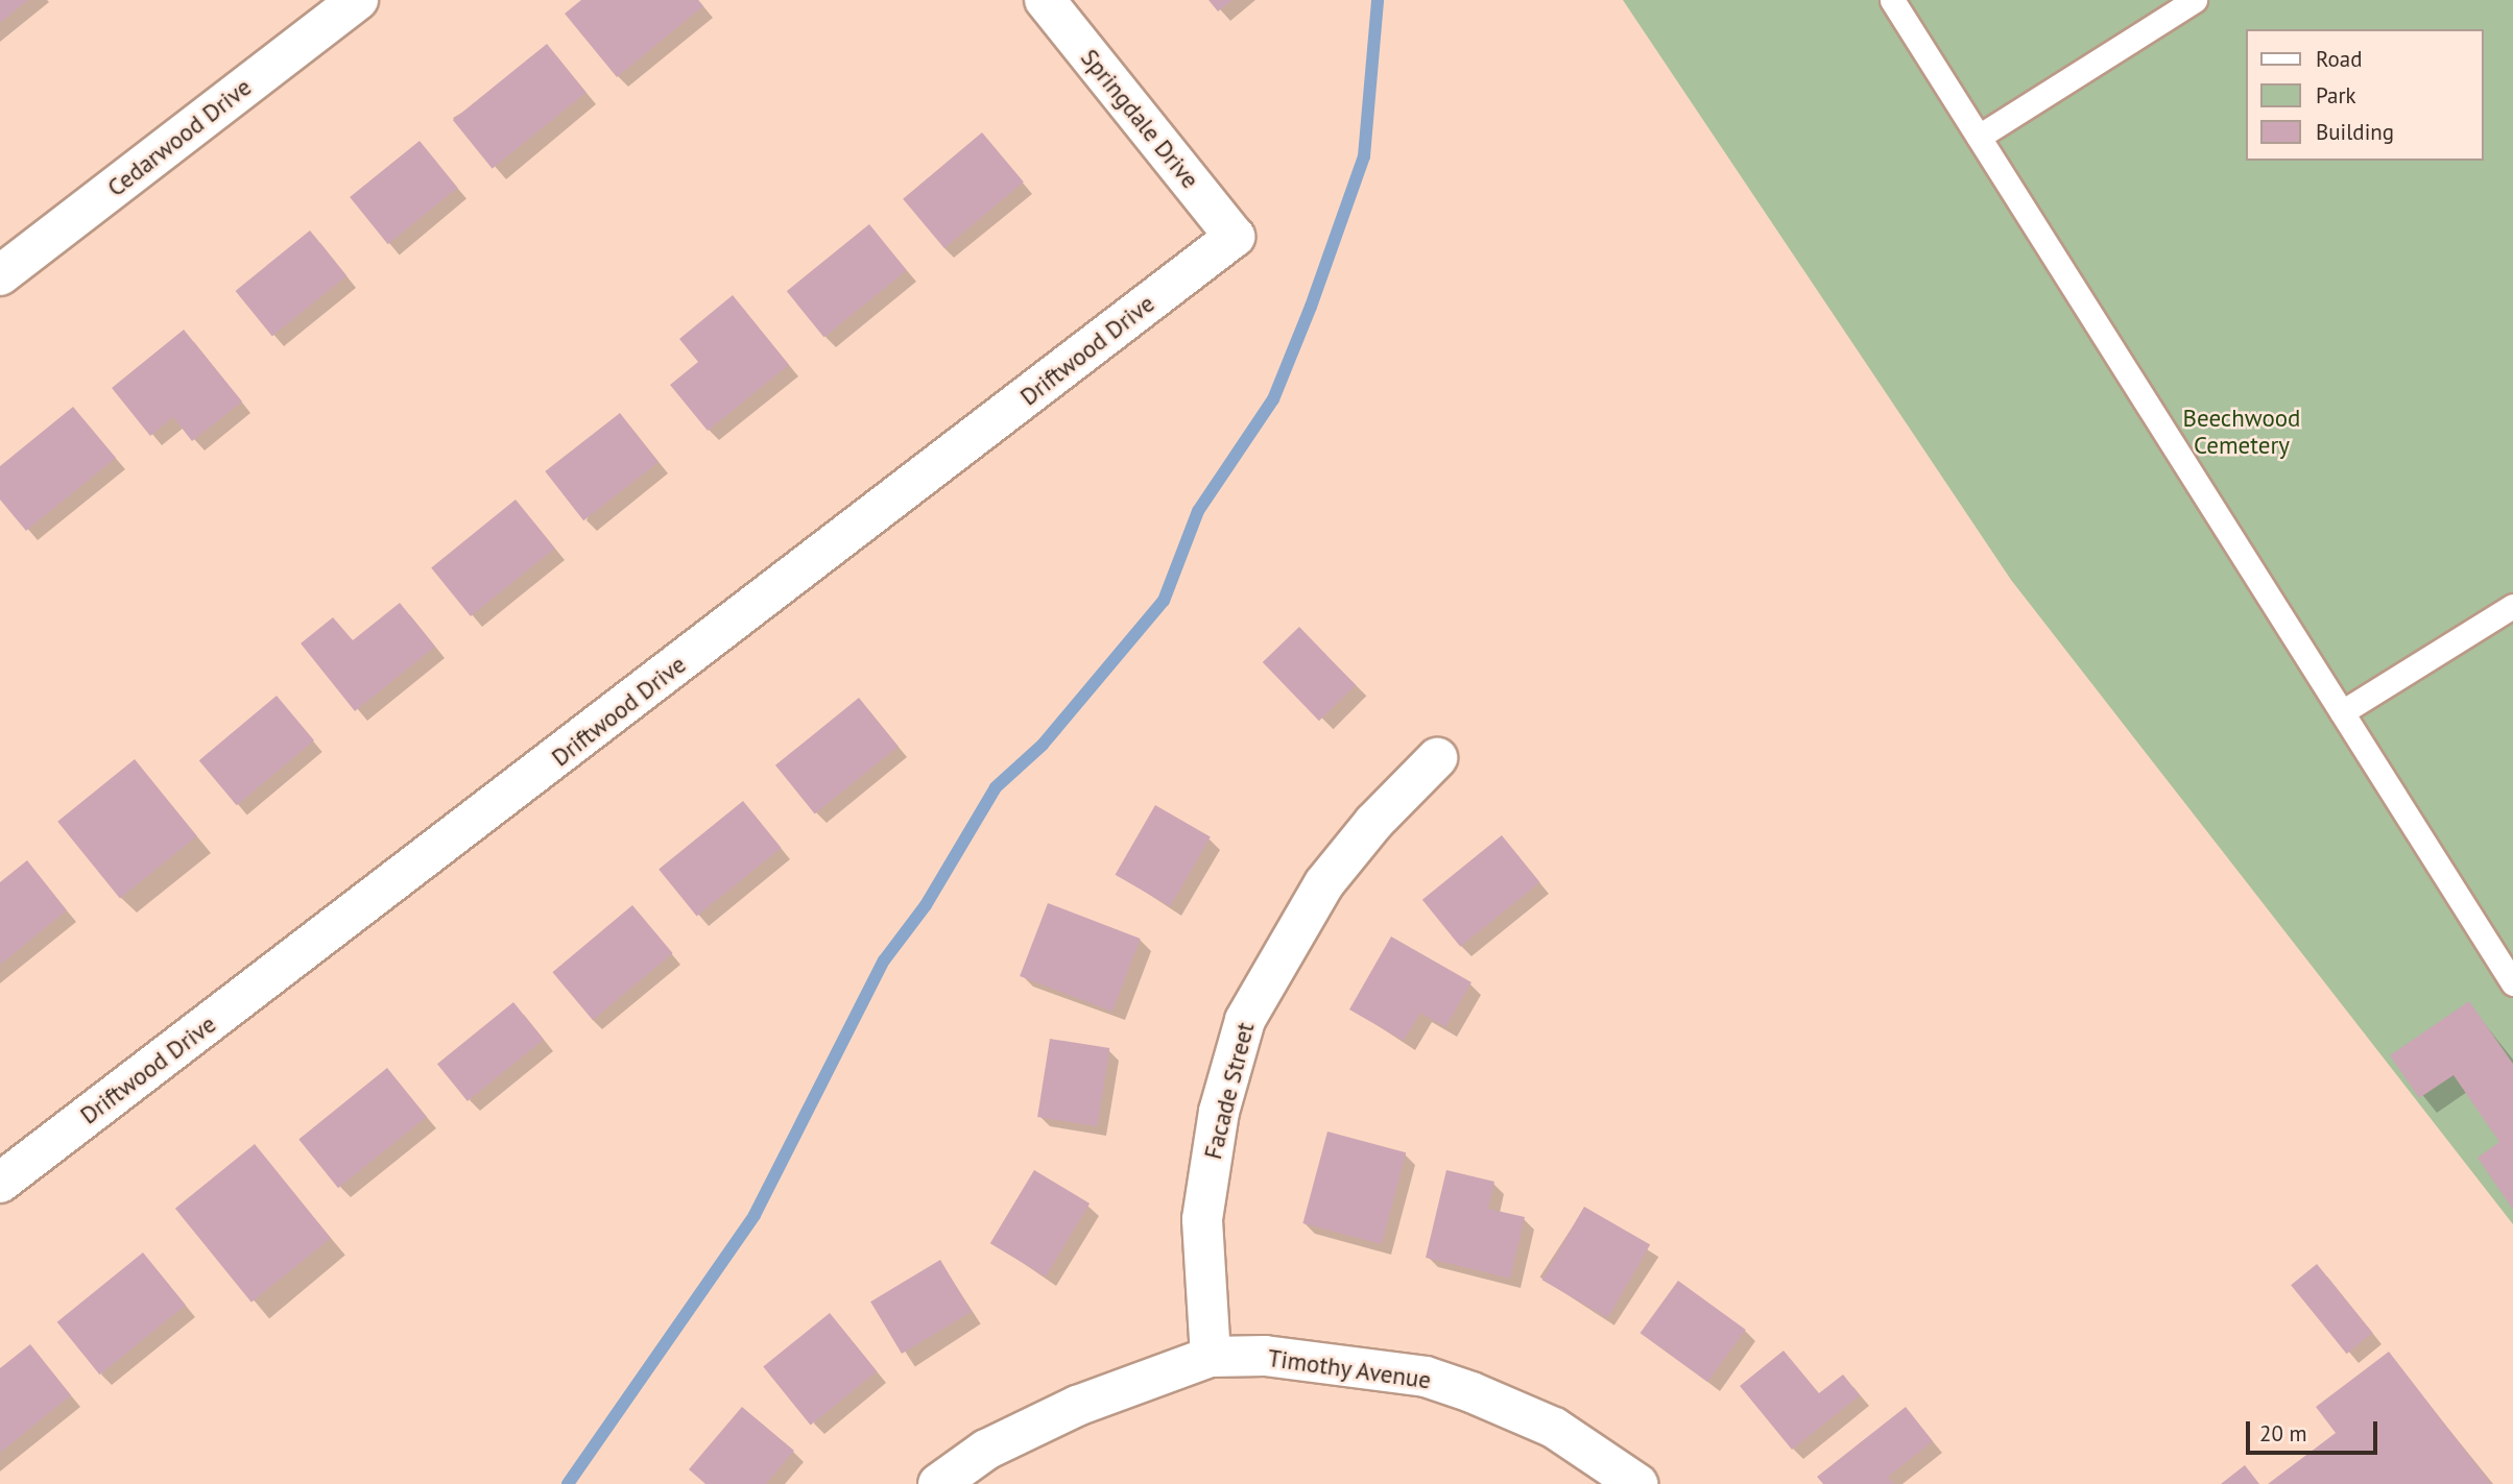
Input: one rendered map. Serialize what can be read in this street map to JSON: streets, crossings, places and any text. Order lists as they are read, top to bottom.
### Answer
{
  "streets": {
    "street": [
      "Springdale Drive",
      "Cedarwood Drive",
      "Driftwood Drive",
      "Facade Street",
      "Timothy Avenue"
    ]
  },
  "crossings": [
    ["Springdale Drive", "Driftwood Drive"],
    ["Facade Street", "Timothy Avenue"]
  ],
  "parks": ["Beechwood Cemetery"],
  "legend": ["Road", "Park", "Building"],
  "scale_bar": "20 m"
}
